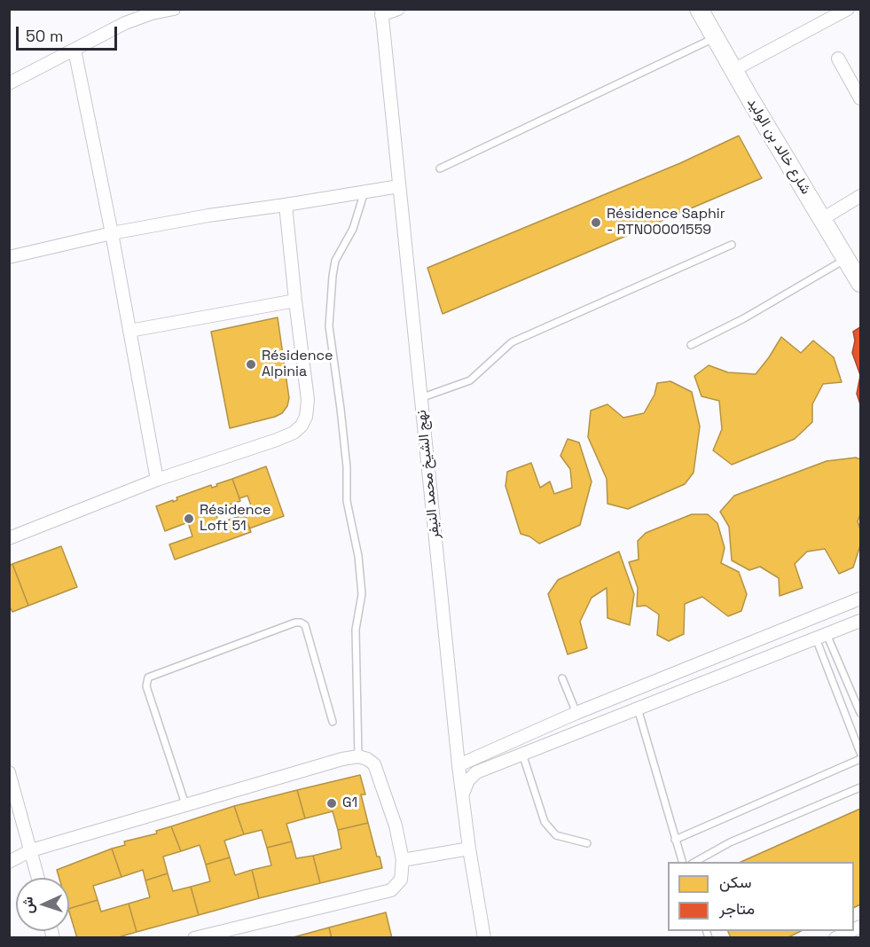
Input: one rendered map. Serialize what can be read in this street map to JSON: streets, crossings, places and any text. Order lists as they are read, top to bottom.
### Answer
{
  "streets": {
    "street": ["شارع خالد بن الوليد", "نهج الشيخ محمد النيفر"]
  },
  "places": [
    "Résidence Saphir - RTN00001559",
    "Résidence Alpinia",
    "Résidence Loft 51",
    "G1"
  ],
  "legend": ["سكن", "متاجر"],
  "scale_bar": "50 m",
  "north": "left"
}
